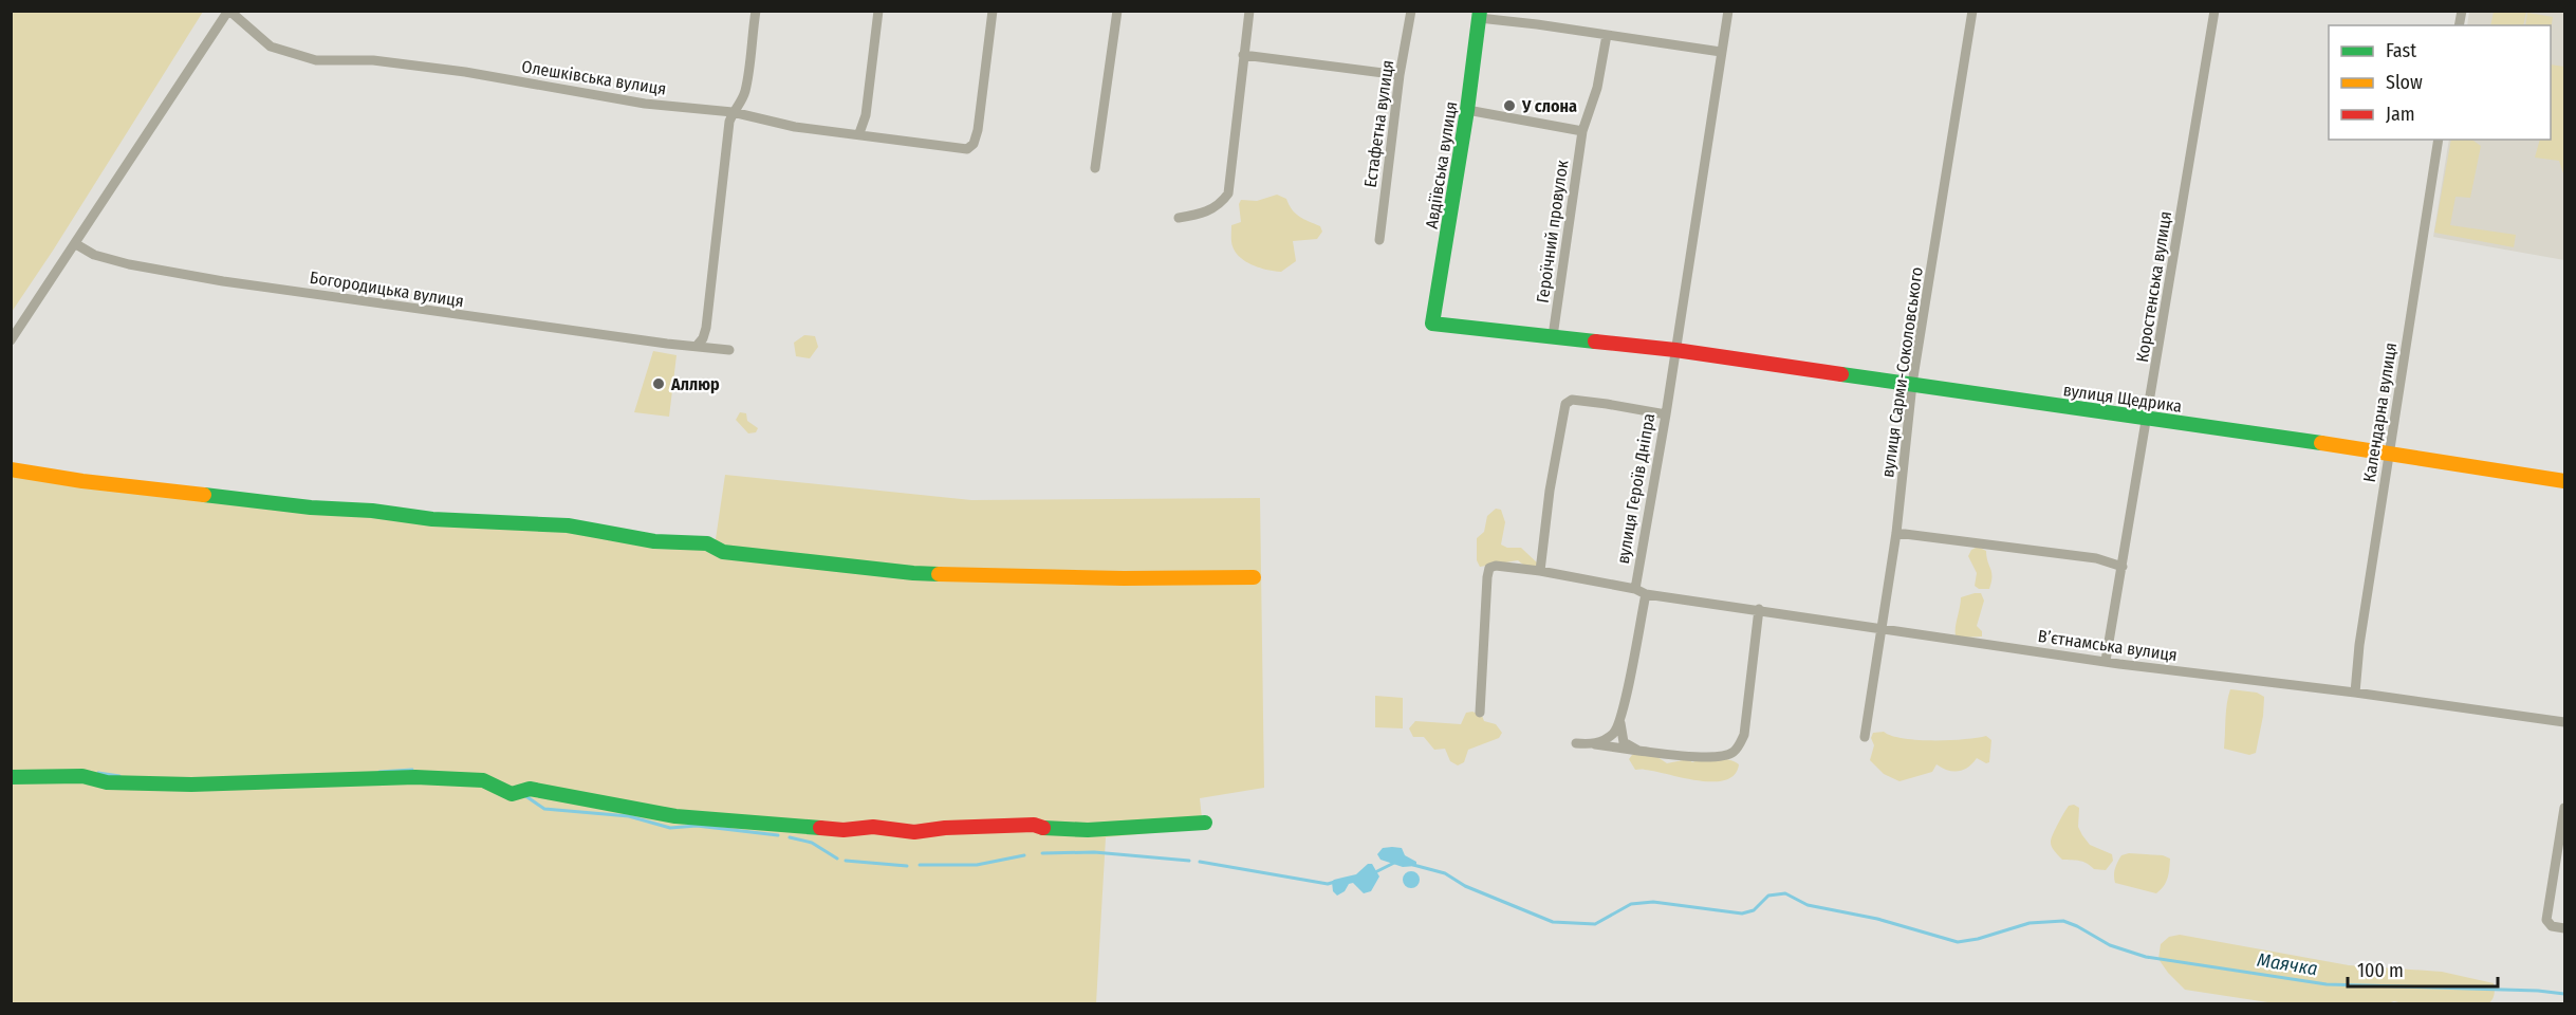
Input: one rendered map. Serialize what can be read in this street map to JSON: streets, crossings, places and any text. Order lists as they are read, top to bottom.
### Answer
{
  "streets": {
    "street": [
      "Олешківська вулиця",
      "Естафетна вулиця",
      "Авдіївська вулиця",
      "Героїчний провулок",
      "Коростенська вулиця",
      "Богородицька вулиця",
      "вулиця Сарми-Соколовського",
      "вулиця Щедрика",
      "Календарна вулиця",
      "вулиця Героїв Дніпра",
      "Вʼєтнамська вулиця"
    ]
  },
  "crossings": [
    ["Авдіївська вулиця", "Героїчний провулок"],
    ["Коростенська вулиця", "вулиця Щедрика"],
    ["Коростенська вулиця", "Вʼєтнамська вулиця"],
    ["вулиця Сарми-Соколовського", "вулиця Щедрика"],
    ["вулиця Сарми-Соколовського", "Вʼєтнамська вулиця"],
    ["вулиця Щедрика", "Календарна вулиця"],
    ["вулиця Щедрика", "вулиця Героїв Дніпра"],
    ["Календарна вулиця", "Вʼєтнамська вулиця"],
    ["вулиця Героїв Дніпра", "Вʼєтнамська вулиця"]
  ],
  "water": ["Маячка"],
  "places": ["У слона", "Аллюр"],
  "legend": ["Fast", "Slow", "Jam"],
  "scale_bar": "100 m"
}
